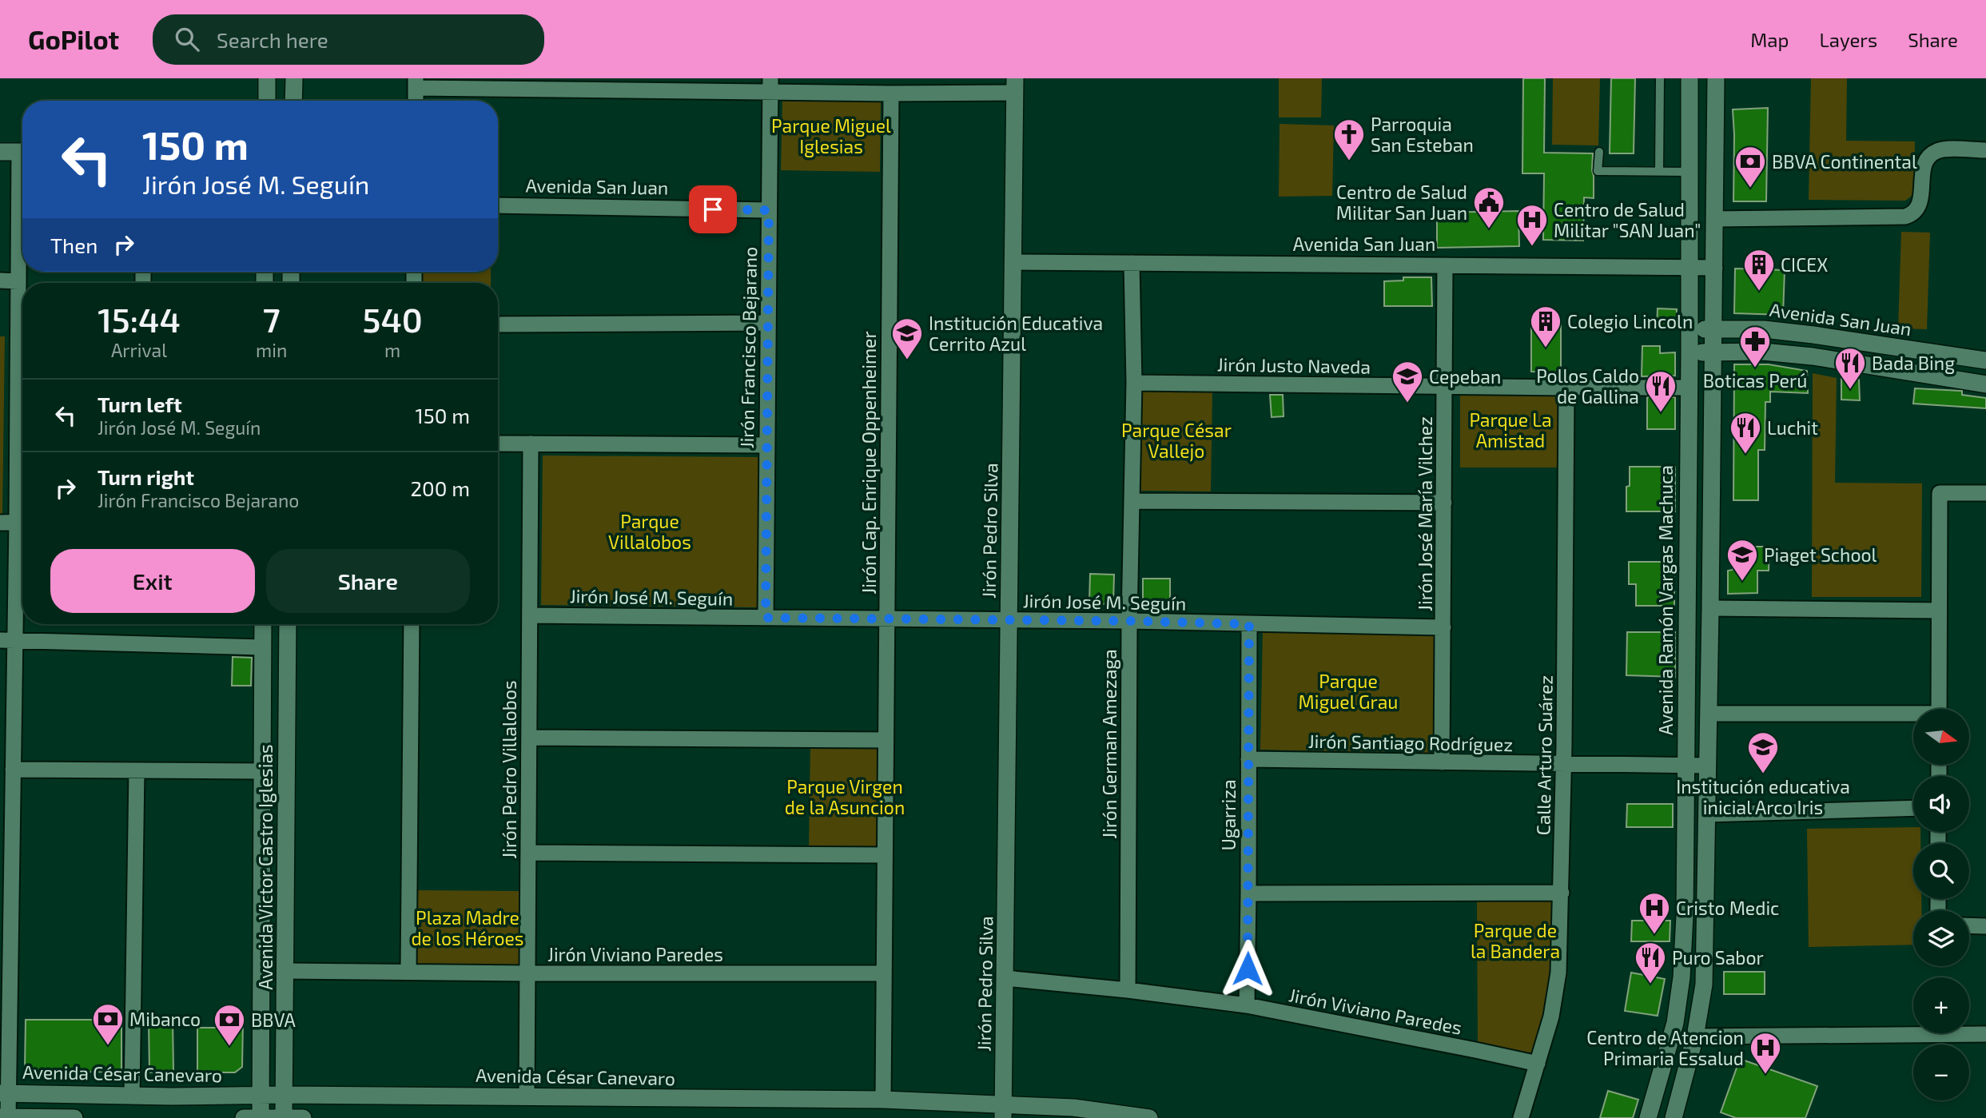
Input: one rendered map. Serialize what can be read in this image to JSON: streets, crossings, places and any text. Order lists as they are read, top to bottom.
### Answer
{
  "streets": {
    "main road": [
      "Avenida San Juan",
      "Jirón Pedro Silva",
      "Avenida Ramón Vargas Machuca",
      "Avenida Victor Castro Iglesias",
      "Avenida César Canevaro"
    ],
    "street": [
      "Jirón Francisco Bejarano",
      "Jirón Justo Naveda",
      "Jirón Cap. Enrique Oppenheimer",
      "Jirón José María Vilchez",
      "Jirón José M. Seguín",
      "Jirón Santiago Rodríguez",
      "Jirón German Amezaga",
      "Calle Arturo Suárez",
      "Jirón Pedro Villalobos",
      "Ugarriza",
      "Jirón Viviano Paredes"
    ]
  },
  "crossings": [
    ["Avenida San Juan", "Jirón Francisco Bejarano"],
    ["Avenida San Juan", "Jirón José María Vilchez"],
    ["Avenida San Juan", "Jirón Pedro Silva"],
    ["Avenida San Juan", "Avenida Ramón Vargas Machuca"],
    ["Avenida San Juan", "Jirón German Amezaga"],
    ["Jirón Francisco Bejarano", "Jirón José M. Seguín"],
    ["Jirón Justo Naveda", "Jirón José María Vilchez"],
    ["Jirón Justo Naveda", "Avenida Ramón Vargas Machuca"],
    ["Jirón Justo Naveda", "Jirón German Amezaga"],
    ["Jirón Justo Naveda", "Calle Arturo Suárez"],
    ["Jirón Cap. Enrique Oppenheimer", "Jirón José M. Seguín"],
    ["Jirón Cap. Enrique Oppenheimer", "Jirón Viviano Paredes"],
    ["Jirón Cap. Enrique Oppenheimer", "Avenida César Canevaro"],
    ["Jirón José María Vilchez", "Jirón José M. Seguín"],
    ["Jirón José María Vilchez", "Jirón Santiago Rodríguez"],
    ["Jirón Pedro Silva", "Jirón José M. Seguín"],
    ["Jirón Pedro Silva", "Jirón Viviano Paredes"],
    ["Jirón Pedro Silva", "Avenida César Canevaro"],
    ["Jirón José M. Seguín", "Jirón German Amezaga"],
    ["Jirón José M. Seguín", "Jirón Pedro Villalobos"],
    ["Jirón José M. Seguín", "Ugarriza"],
    ["Avenida Ramón Vargas Machuca", "Jirón Santiago Rodríguez"],
    ["Jirón Santiago Rodríguez", "Calle Arturo Suárez"],
    ["Jirón Santiago Rodríguez", "Ugarriza"],
    ["Jirón German Amezaga", "Jirón Viviano Paredes"],
    ["Calle Arturo Suárez", "Jirón Viviano Paredes"],
    ["Jirón Pedro Villalobos", "Jirón Viviano Paredes"],
    ["Jirón Pedro Villalobos", "Avenida César Canevaro"],
    ["Ugarriza", "Jirón Viviano Paredes"],
    ["Avenida Victor Castro Iglesias", "Jirón Viviano Paredes"],
    ["Avenida Victor Castro Iglesias", "Avenida César Canevaro"]
  ],
  "parks": [
    "Parque Miguel Iglesias",
    "Parque La Amistad",
    "Parque César Vallejo",
    "Parque Villalobos",
    "Parque Miguel Grau",
    "Parque Virgen de la Asuncion",
    "Plaza Madre de los Héroes",
    "Parque de la Bandera"
  ],
  "places": {
    "church": ["Parroquia San Esteban"],
    "bank": ["BBVA Continental", "Mibanco", "BBVA"],
    "public building": ["Centro de Salud Militar San Juan"],
    "hospital": ["Centro de Salud Militar \"SAN Juan\"", "Cristo Medic", "Centro de Atencion Primaria Essalud"],
    "building": ["CICEX", "Colegio Lincoln"],
    "school or university": [
      "Institución Educativa Cerrito Azul",
      "Cepeban",
      "Piaget School",
      "Institución educativa inicial Arco Iris"
    ],
    "pharmacy": ["Boticas Perú"],
    "restaurant": [
      "Bada Bing",
      "Pollos Caldo de Gallina",
      "Luchit",
      "Puro Sabor"
    ]
  },
  "north": "right",
  "page": {
    "header": "GoPilot",
    "search": "Search here",
    "nav": ["Map", "Layers", "Share"],
    "turn": ["150 m", "Jirón José M. Seguín"],
    "then": "Then",
    "eta": [
      "15:44",
      "Arrival",
      "7",
      "min",
      "540",
      "m"
    ],
    "list": [
      {
        "name": "Turn left",
        "note": "Jirón José M. Seguín",
        "value": "150 m"
      },
      {
        "name": "Turn right",
        "note": "Jirón Francisco Bejarano",
        "value": "200 m"
      }
    ],
    "buttons": ["Exit", "Share"],
    "map_buttons": ["+", "−"]
  }
}
